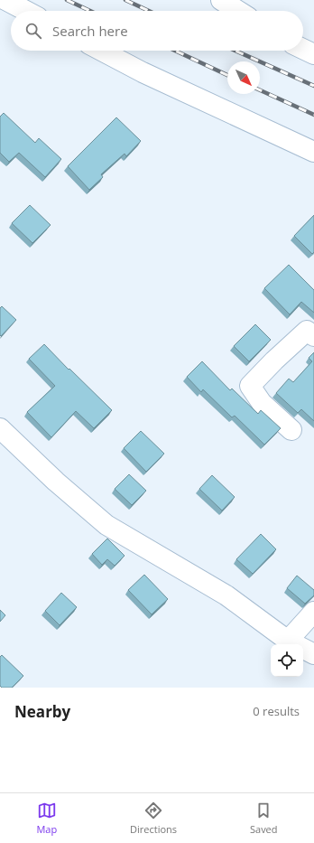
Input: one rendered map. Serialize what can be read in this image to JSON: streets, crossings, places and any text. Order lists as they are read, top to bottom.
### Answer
{
  "north": "bottom right",
  "page": {
    "search": "Search here",
    "heading": ["Nearby", "0 results"],
    "nav": ["Map", "Directions", "Saved"]
  }
}
